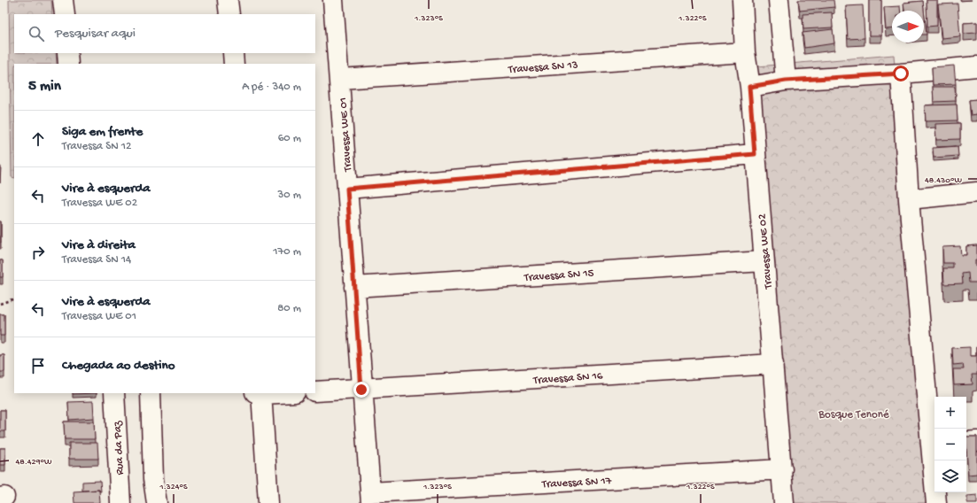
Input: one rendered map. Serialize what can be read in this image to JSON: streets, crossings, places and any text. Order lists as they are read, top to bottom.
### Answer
{
  "streets": {
    "street": [
      "Travessa SN 13",
      "Travessa WE 01",
      "Travessa WE 02",
      "Travessa SN 15",
      "Travessa SN 16",
      "Rua da Paz",
      "Travessa SN 17"
    ]
  },
  "crossings": [
    ["Travessa SN 13", "Travessa WE 01"],
    ["Travessa SN 13", "Travessa WE 02"],
    ["Travessa WE 01", "Travessa SN 15"],
    ["Travessa WE 01", "Travessa SN 16"],
    ["Travessa WE 01", "Travessa SN 17"],
    ["Travessa WE 02", "Travessa SN 15"],
    ["Travessa WE 02", "Travessa SN 16"],
    ["Travessa WE 02", "Travessa SN 17"]
  ],
  "parks": ["Bosque Tenoné"],
  "north": "right",
  "page": {
    "search": "Pesquisar aqui",
    "heading": ["5 min", "A pé · 340 m"],
    "list": [
      ["Siga em frente", "Travessa SN 12", "60 m"],
      ["Vire à esquerda", "Travessa WE 02", "30 m"],
      ["Vire à direita", "Travessa SN 14", "170 m"],
      ["Vire à esquerda", "Travessa WE 01", "80 m"],
      "Chegada ao destino"
    ],
    "map_buttons": ["+", "−"]
  },
  "coordinates": [
    "1.323°S",
    "1.322°S",
    "48.430°W",
    "48.429°W",
    "1.324°S"
  ]
}
